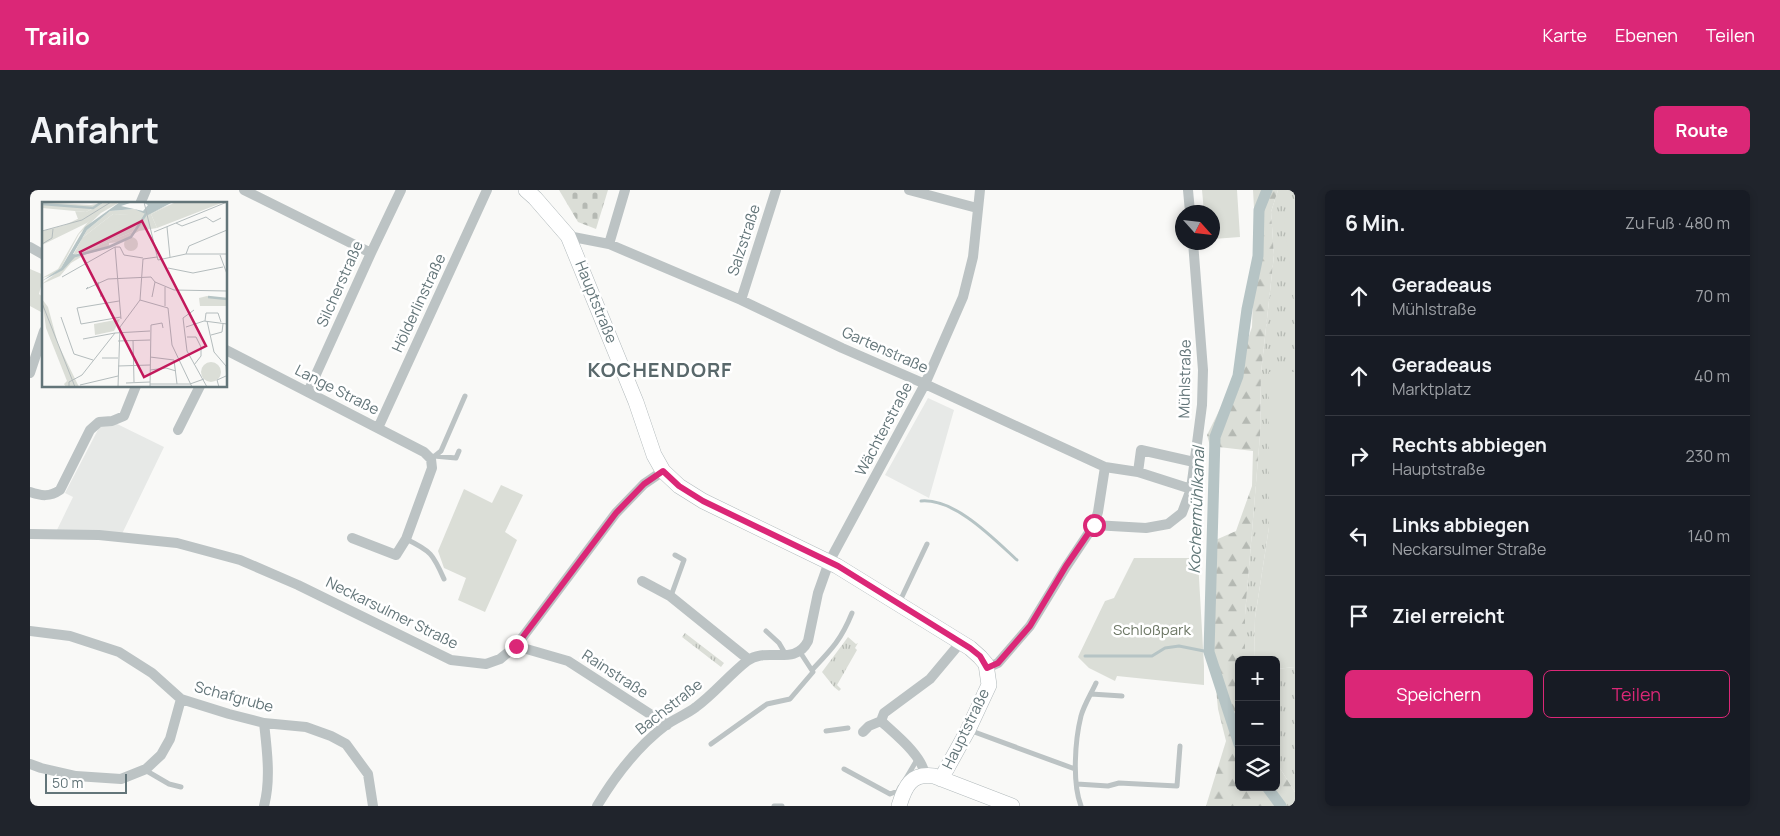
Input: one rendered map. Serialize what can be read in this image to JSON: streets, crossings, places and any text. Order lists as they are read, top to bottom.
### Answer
{
  "streets": {
    "main road": ["Hauptstraße"],
    "street": [
      "Salzstraße",
      "Silcherstraße",
      "Hölderlinstraße",
      "Gartenstraße",
      "Mühlstraße",
      "Lange Straße",
      "Wächterstraße",
      "Neckarsulmer Straße",
      "Rainstraße",
      "Schafgrube",
      "Bachstraße"
    ]
  },
  "crossings": [
    ["Salzstraße", "Gartenstraße"],
    ["Silcherstraße", "Lange Straße"],
    ["Hauptstraße", "Gartenstraße"],
    ["Hauptstraße", "Wächterstraße"],
    ["Hauptstraße", "Neckarsulmer Straße"],
    ["Hölderlinstraße", "Lange Straße"],
    ["Gartenstraße", "Mühlstraße"],
    ["Gartenstraße", "Wächterstraße"],
    ["Neckarsulmer Straße", "Rainstraße"],
    ["Rainstraße", "Bachstraße"]
  ],
  "districts": ["KOCHENDORF"],
  "water": ["Kochermühlkanal"],
  "parks": ["Schloßpark"],
  "scale_bar": "50 m",
  "north": "bottom right",
  "page": {
    "header": "Trailo",
    "nav": ["Karte", "Ebenen", "Teilen"],
    "title": "Anfahrt",
    "buttons": [
      "Route",
      ["Speichern", "Teilen"]
    ],
    "heading": ["6 Min.", "Zu Fuß · 480 m"],
    "list": [
      ["Geradeaus", "Mühlstraße", "70 m"],
      ["Geradeaus", "Marktplatz", "40 m"],
      ["Rechts abbiegen", "Hauptstraße", "230 m"],
      ["Links abbiegen", "Neckarsulmer Straße", "140 m"],
      "Ziel erreicht"
    ],
    "map_buttons": ["+", "−"],
    "scale": "50 m"
  }
}
